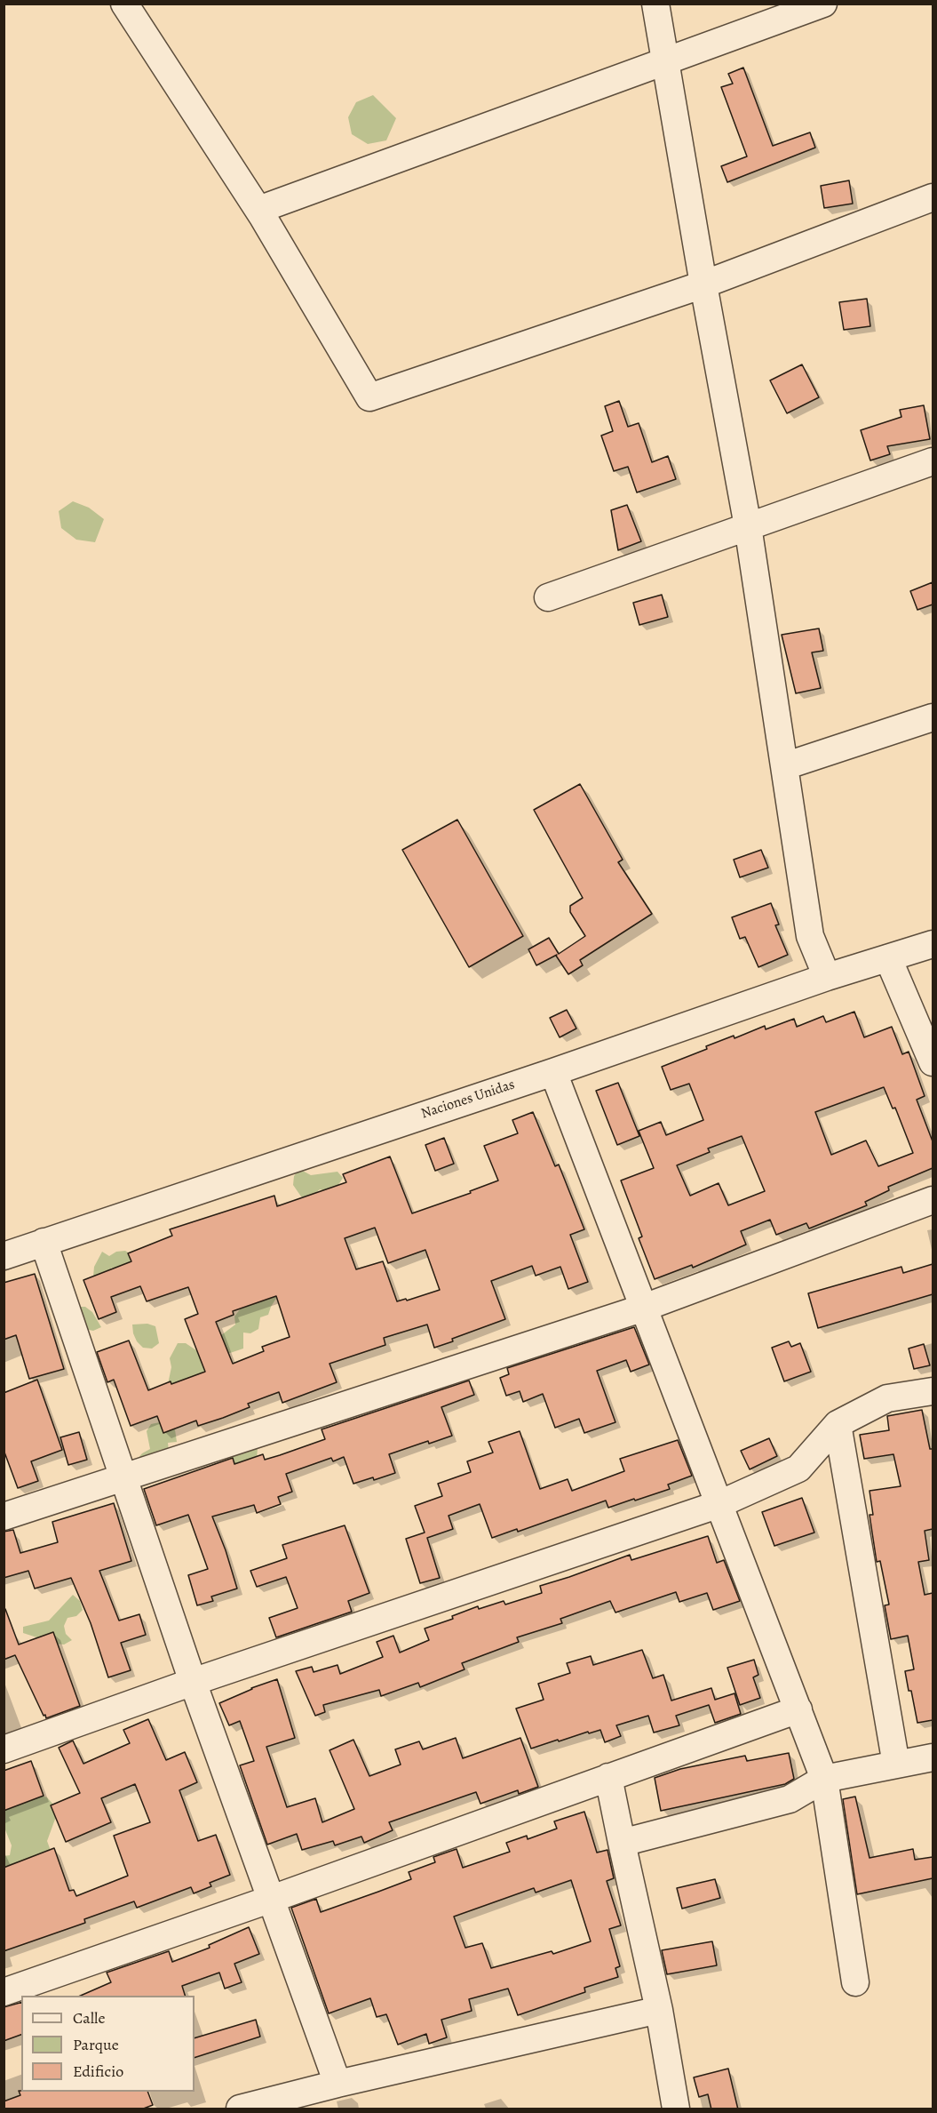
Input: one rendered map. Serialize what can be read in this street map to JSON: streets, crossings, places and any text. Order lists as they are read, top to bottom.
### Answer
{
  "streets": {
    "street": ["Naciones Unidas"]
  },
  "legend": ["Calle", "Parque", "Edificio"]
}
